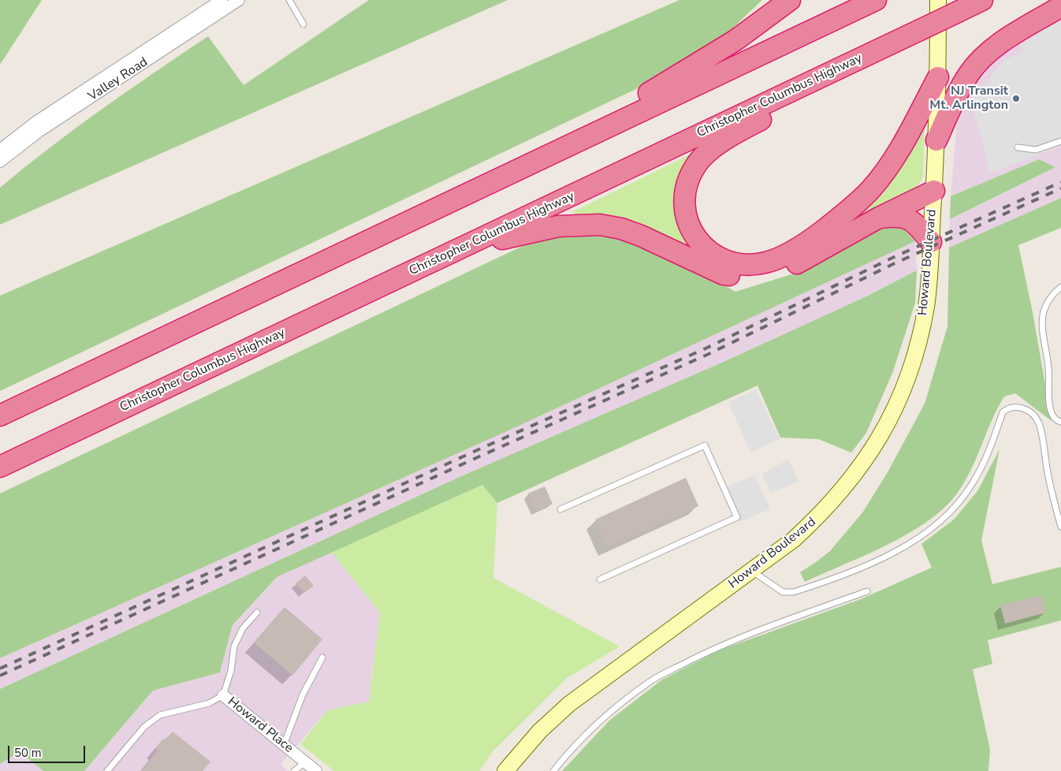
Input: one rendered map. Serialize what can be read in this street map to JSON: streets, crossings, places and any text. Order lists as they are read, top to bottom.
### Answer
{
  "streets": {
    "highway": ["Christopher Columbus Highway"],
    "main road": ["Howard Boulevard"],
    "street": ["Valley Road", "Howard Place"]
  },
  "places": ["NJ Transit Mt. Arlington"],
  "scale_bar": "50 m"
}
